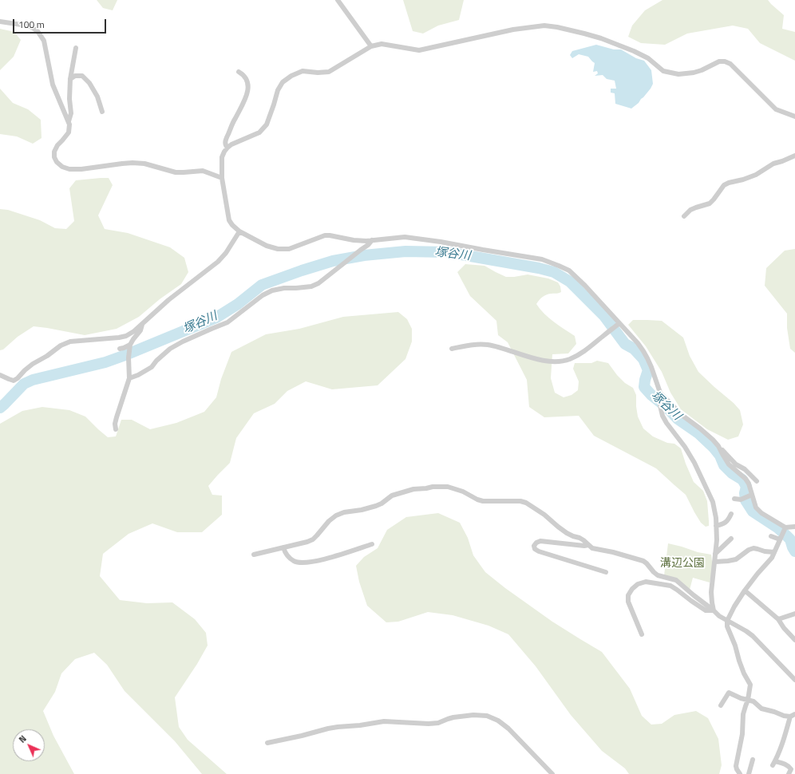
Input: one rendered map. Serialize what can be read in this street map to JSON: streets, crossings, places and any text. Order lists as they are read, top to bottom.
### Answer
{
  "water": ["塚谷川"],
  "parks": ["溝辺公園"],
  "scale_bar": "100 m",
  "north": "top left"
}
